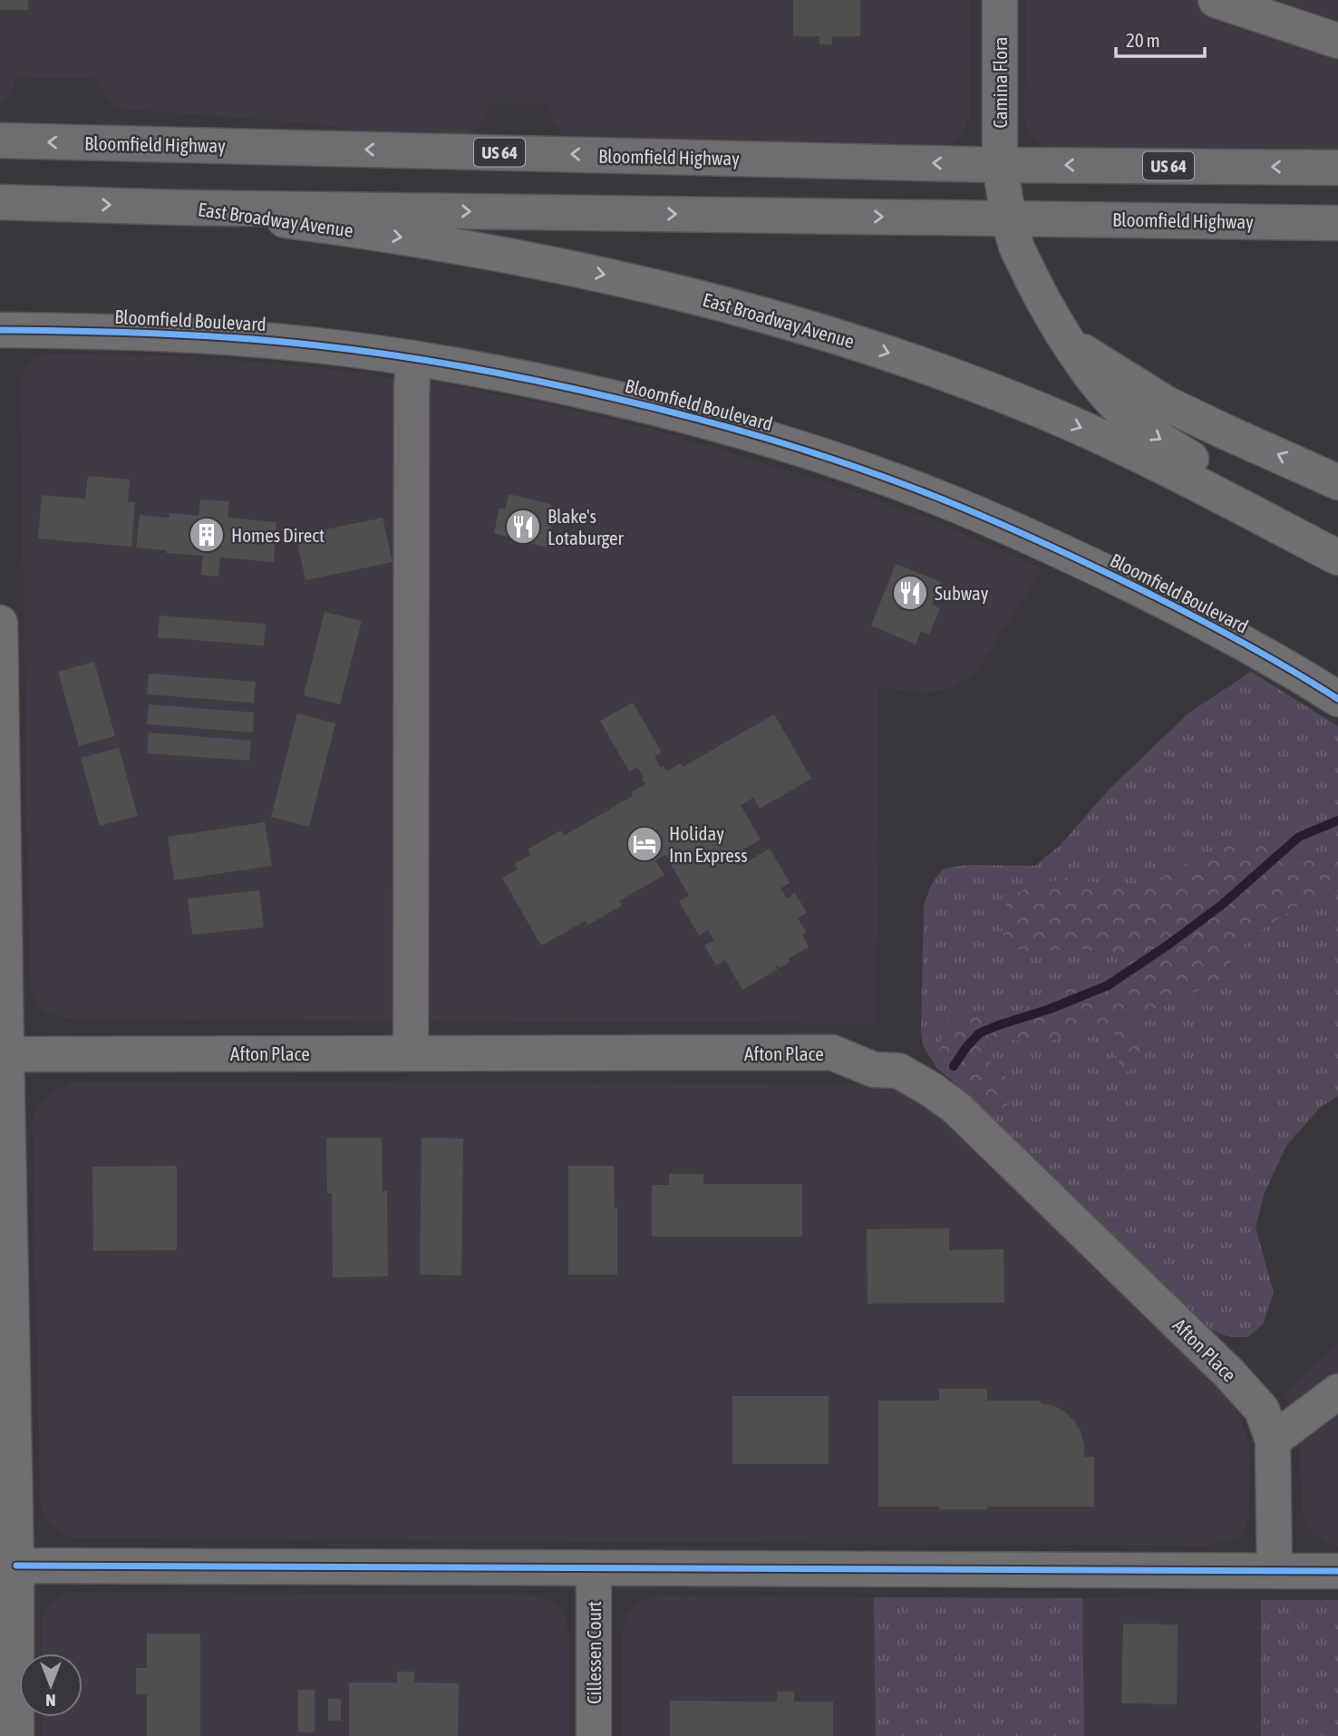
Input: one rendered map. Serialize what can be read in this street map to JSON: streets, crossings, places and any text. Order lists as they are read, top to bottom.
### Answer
{
  "streets": {
    "highway": ["Bloomfield Highway", "US 64"],
    "main road": ["East Broadway Avenue"],
    "street": [
      "Camina Flora",
      "Bloomfield Boulevard",
      "Afton Place",
      "Cillessen Court"
    ]
  },
  "crossings": [
    ["Camina Flora", "Bloomfield Highway"],
    ["Bloomfield Highway", "East Broadway Avenue"]
  ],
  "places": {
    "restaurant": ["Blake's Lotaburger", "Subway"],
    "building": ["Homes Direct"],
    "hotel": ["Holiday Inn Express"]
  },
  "scale_bar": "20 m",
  "north": "bottom"
}
